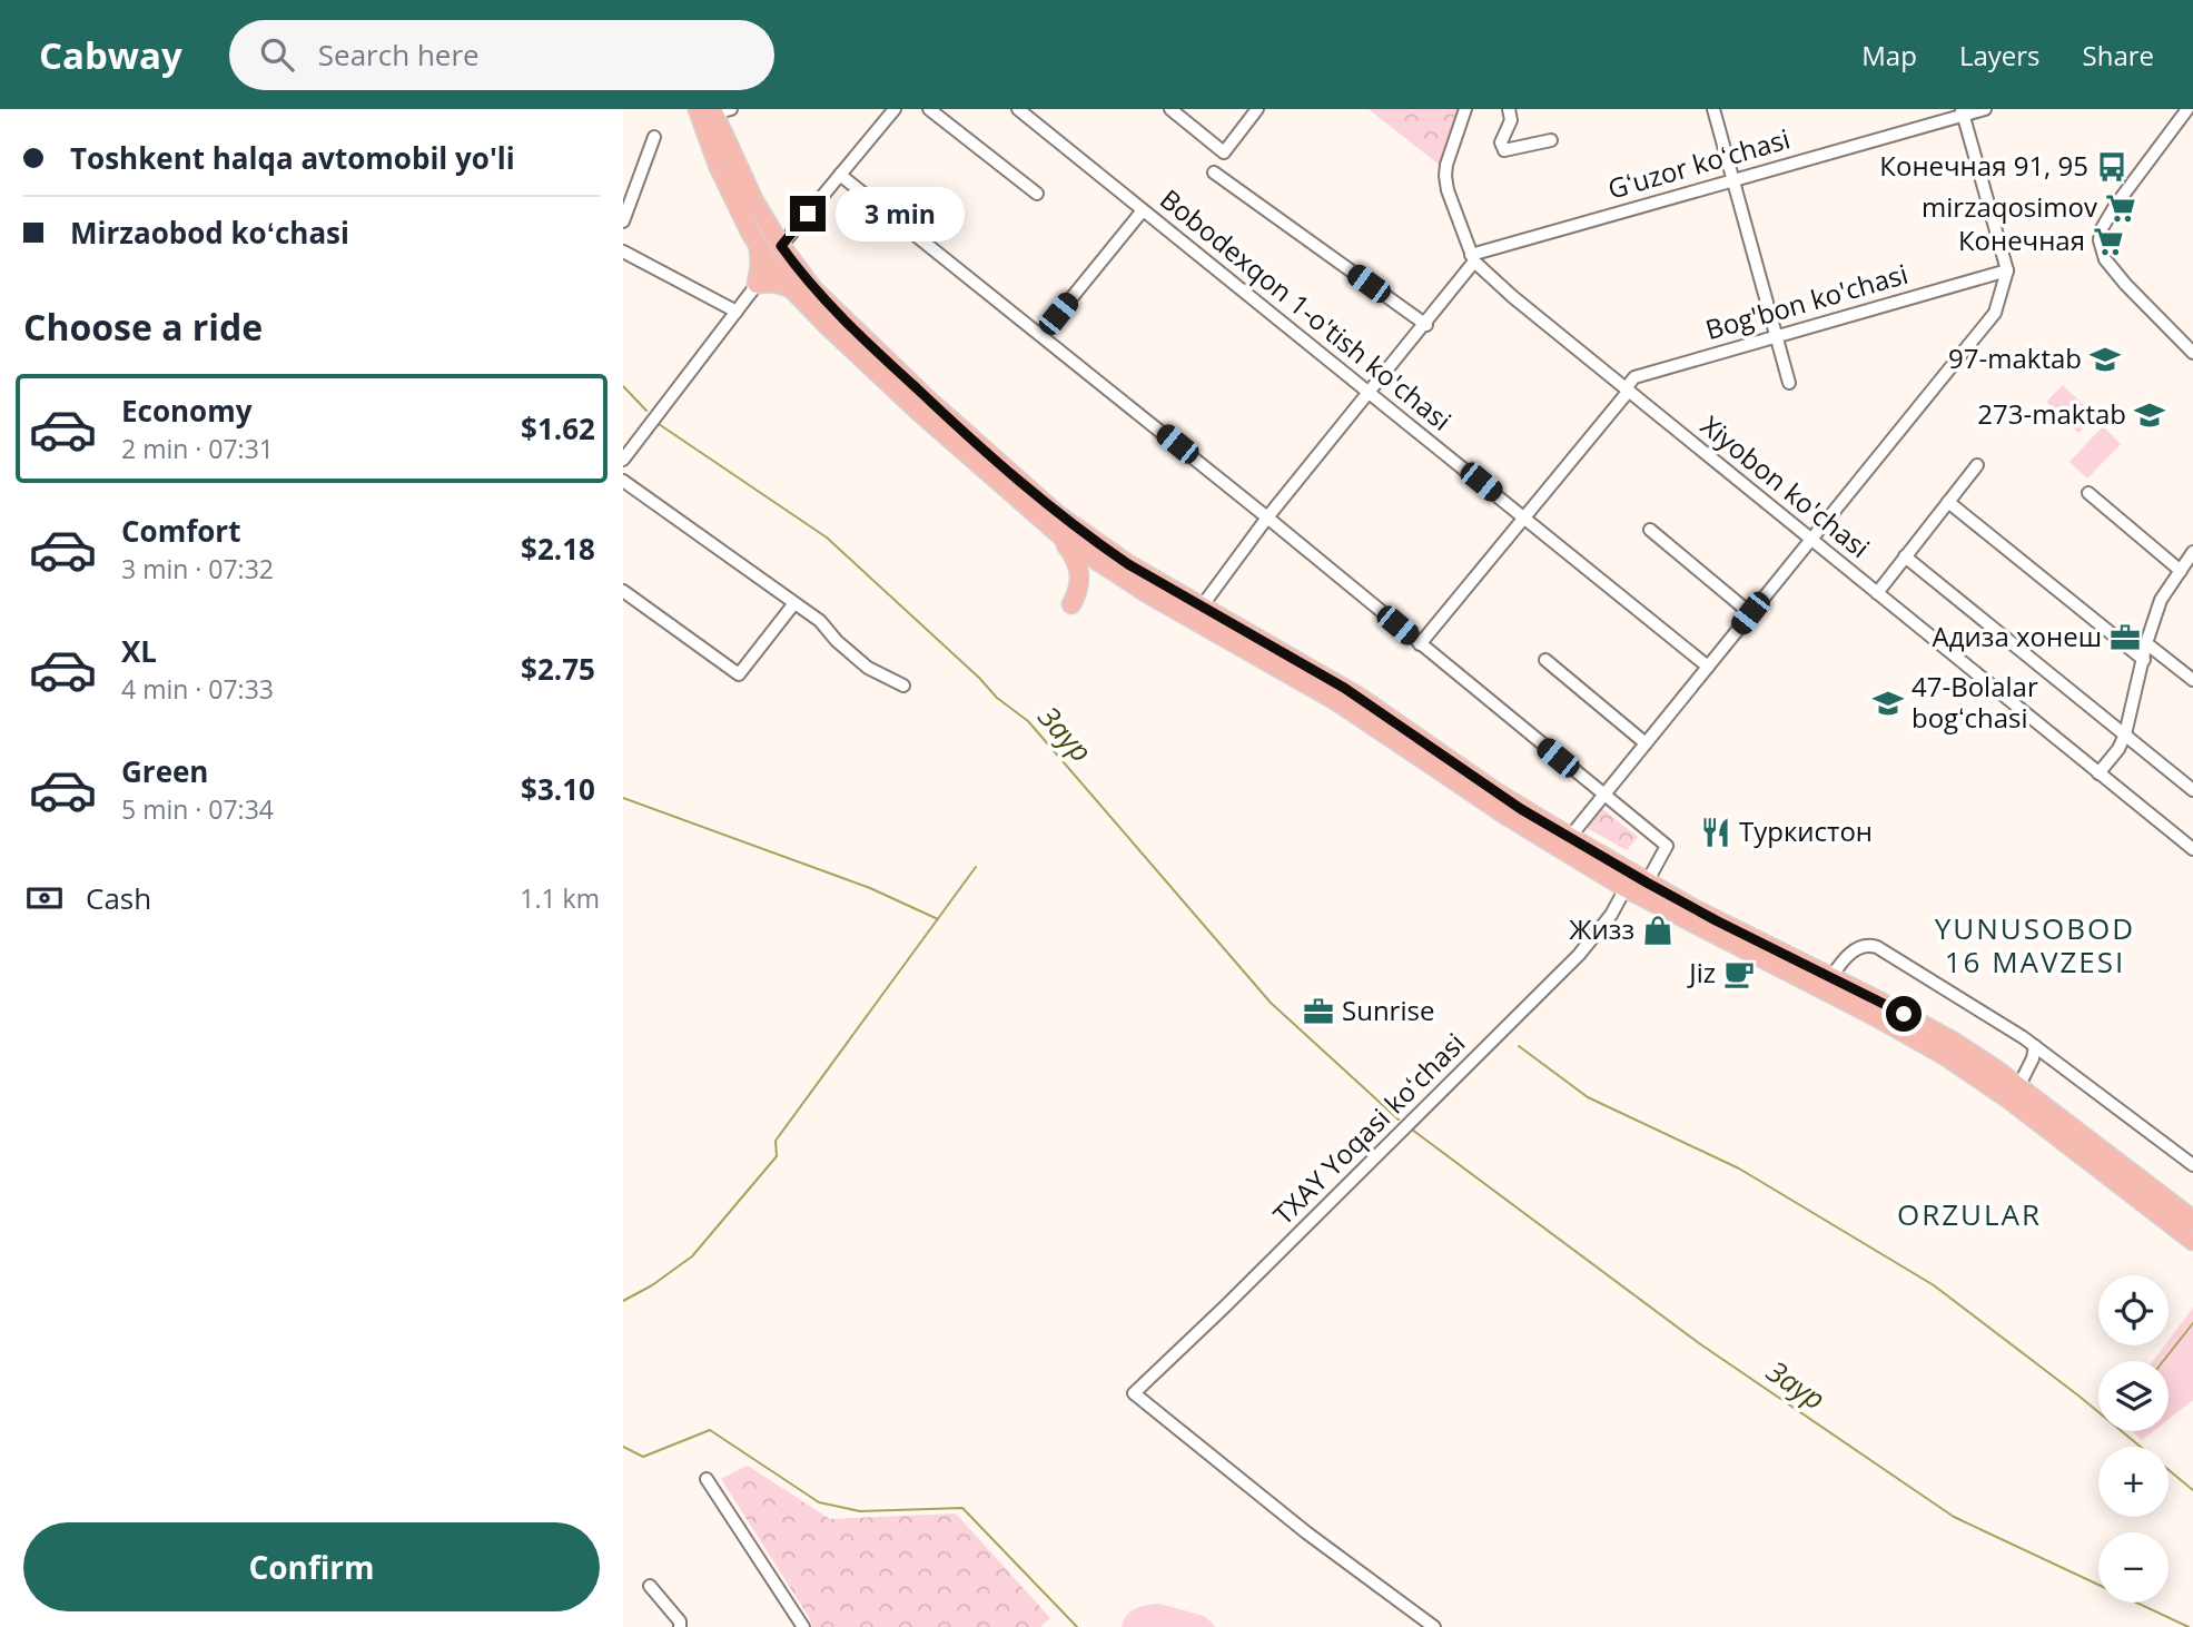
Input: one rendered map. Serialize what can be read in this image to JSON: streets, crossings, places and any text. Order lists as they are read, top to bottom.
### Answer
{
  "streets": {
    "street": [
      "Gʻuzor koʻchasi",
      "Bog'bon ko'chasi",
      "Bobodexqon 1-o'tish ko'chasi",
      "Xiyobon ko'chasi",
      "TXAY Yoqasi koʻchasi"
    ]
  },
  "crossings": [
    ["Gʻuzor koʻchasi", "Xiyobon ko'chasi"],
    ["Bog'bon ko'chasi", "Bobodexqon 1-o'tish ko'chasi"],
    ["Bog'bon ko'chasi", "Xiyobon ko'chasi"]
  ],
  "districts": ["YUNUSOBOD 16 MAVZESI", "ORZULAR"],
  "water": ["Заур"],
  "places": {
    "bus stop": ["Конечная 91, 95"],
    "supermarket": ["mirzaqosimov", "Конечная"],
    "school or university": ["97-maktab", "273-maktab", "47-Bolalar bogʻchasi"],
    "office": ["Адиза хонеш", "Sunrise"],
    "restaurant": ["Туркистон"],
    "shop": ["Жизз"],
    "cafe": ["Jiz"]
  },
  "page": {
    "header": "Cabway",
    "search": "Search here",
    "nav": ["Map", "Layers", "Share"],
    "banner": ["Toshkent halqa avtomobil yo'li", "Mirzaobod koʻchasi"],
    "bubble": "3 min",
    "heading": "Choose a ride",
    "list": [
      {
        "name": "Economy",
        "note": "2 min · 07:31",
        "value": "$1.62"
      },
      {
        "name": "Comfort",
        "note": "3 min · 07:32",
        "value": "$2.18"
      },
      {
        "name": "XL",
        "note": "4 min · 07:33",
        "value": "$2.75"
      },
      {
        "name": "Green",
        "note": "5 min · 07:34",
        "value": "$3.10"
      }
    ],
    "pay": ["Cash", "1.1 km"],
    "map_buttons": ["+", "−"],
    "buttons": "Confirm"
  }
}
